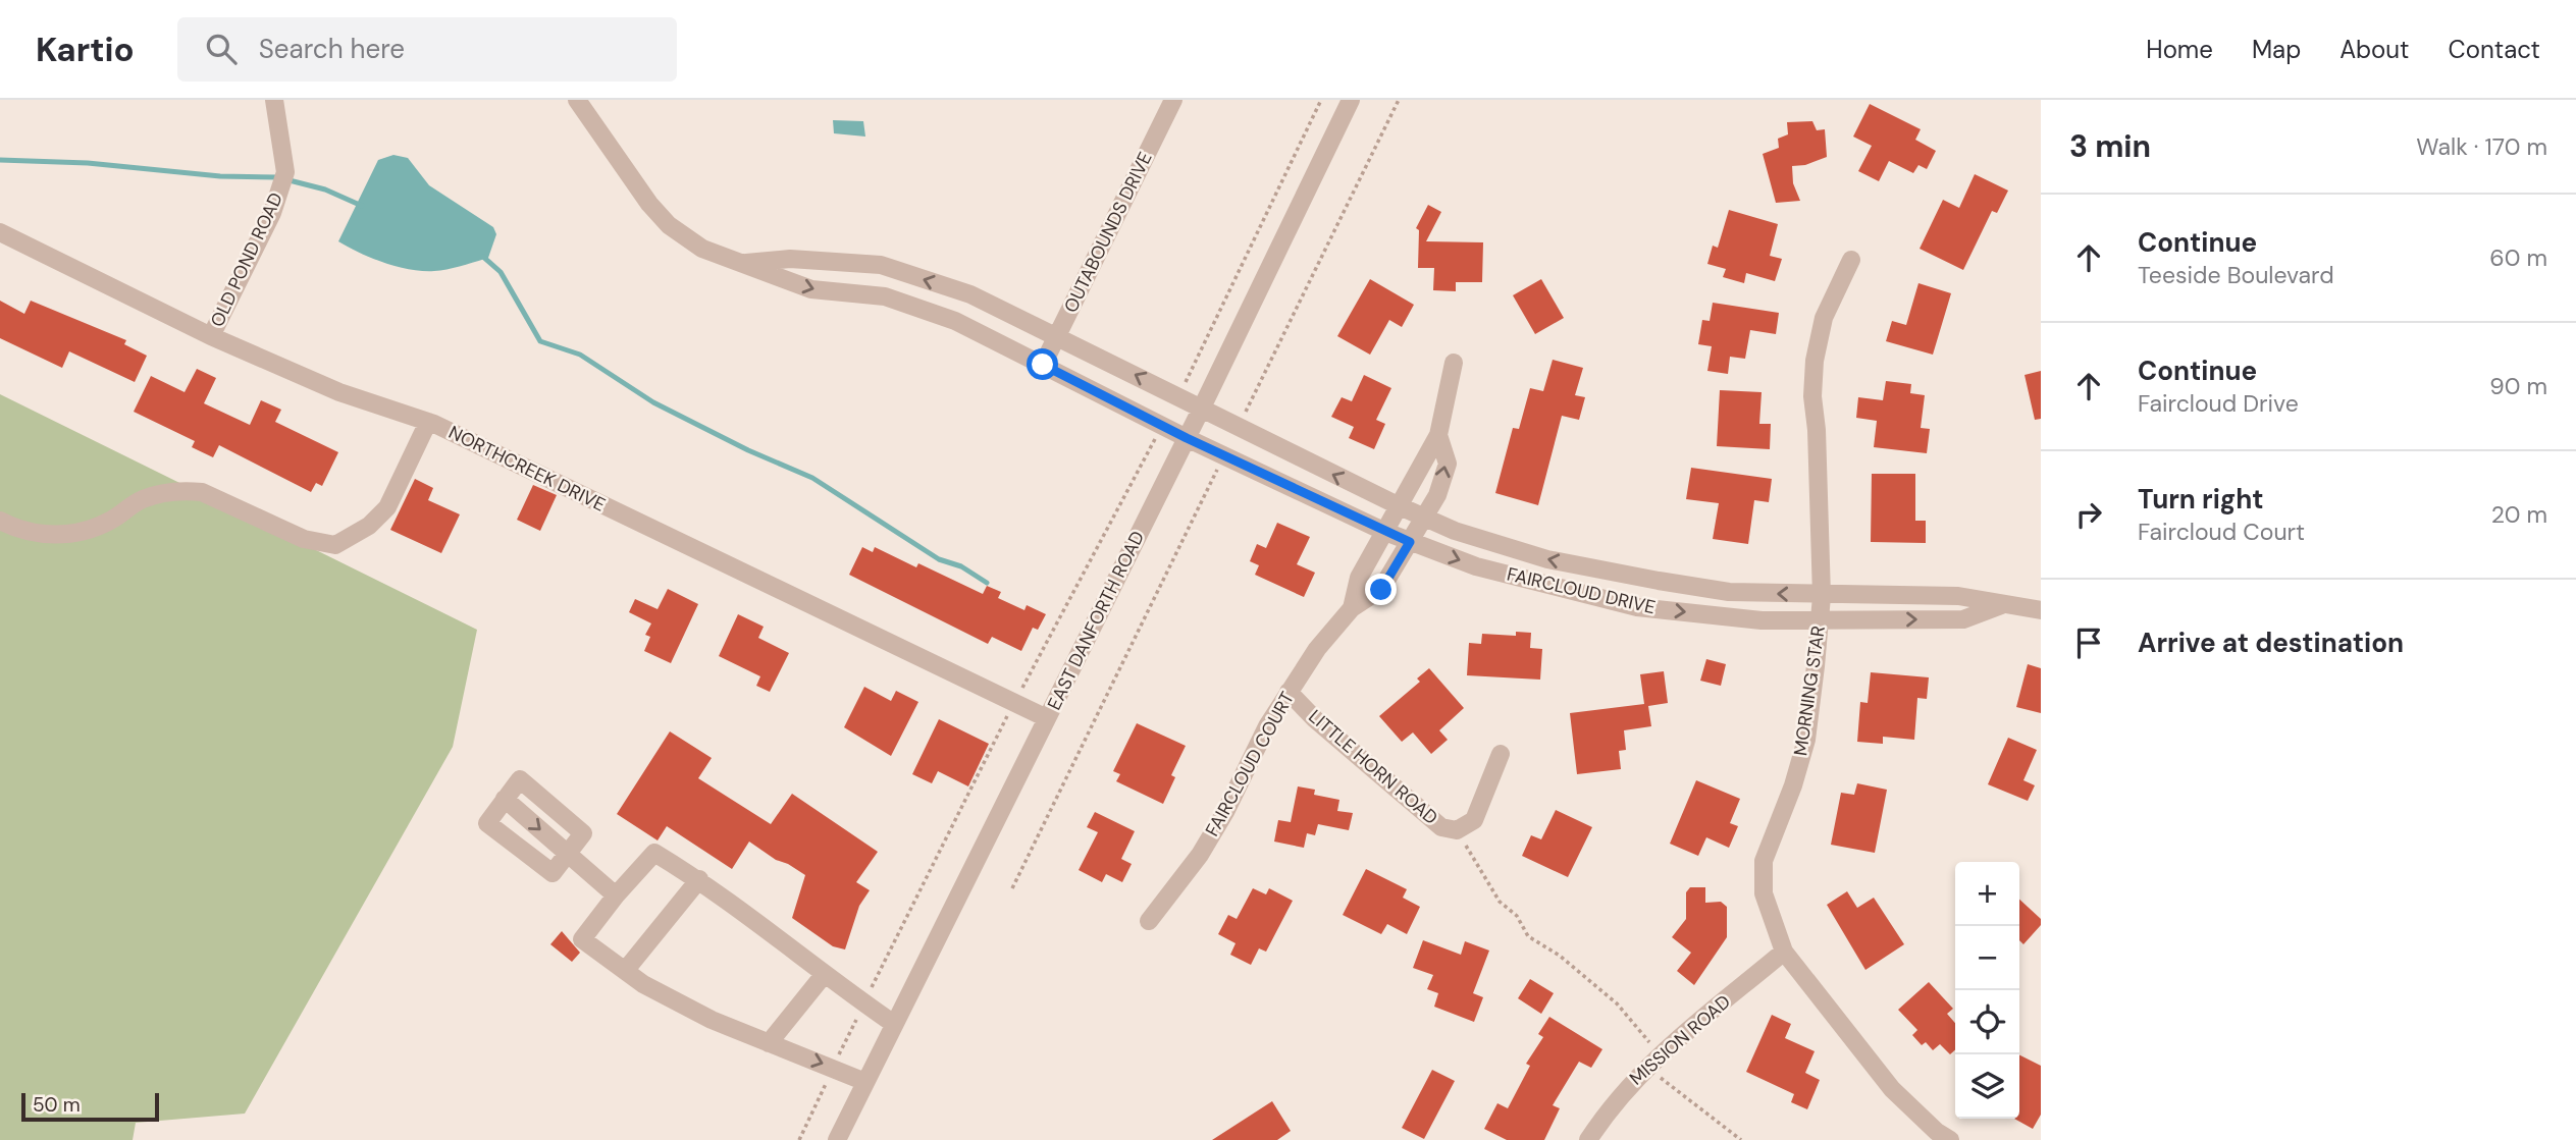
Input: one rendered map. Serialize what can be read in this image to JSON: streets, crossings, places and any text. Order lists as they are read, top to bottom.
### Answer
{
  "streets": {
    "street": [
      "OUTABOUNDS DRIVE",
      "OLD POND ROAD",
      "NORTHCREEK DRIVE",
      "FAIRCLOUD DRIVE",
      "EAST DANFORTH ROAD",
      "MORNING STAR",
      "FAIRCLOUD COURT",
      "LITTLE HORN ROAD",
      "MISSION ROAD"
    ]
  },
  "crossings": [
    ["OUTABOUNDS DRIVE", "FAIRCLOUD DRIVE"],
    ["OLD POND ROAD", "NORTHCREEK DRIVE"],
    ["NORTHCREEK DRIVE", "EAST DANFORTH ROAD"],
    ["FAIRCLOUD DRIVE", "EAST DANFORTH ROAD"],
    ["FAIRCLOUD DRIVE", "MORNING STAR"],
    ["FAIRCLOUD DRIVE", "FAIRCLOUD COURT"],
    ["MORNING STAR", "MISSION ROAD"],
    ["FAIRCLOUD COURT", "LITTLE HORN ROAD"]
  ],
  "scale_bar": "50 m",
  "page": {
    "header": "Kartio",
    "search": "Search here",
    "nav": [
      "Home",
      "Map",
      "About",
      "Contact"
    ],
    "heading": ["3 min", "Walk · 170 m"],
    "list": [
      ["Continue", "Teeside Boulevard", "60 m"],
      ["Continue", "Faircloud Drive", "90 m"],
      ["Turn right", "Faircloud Court", "20 m"],
      "Arrive at destination"
    ],
    "map_buttons": ["+", "−"],
    "scale": "50 m"
  }
}
